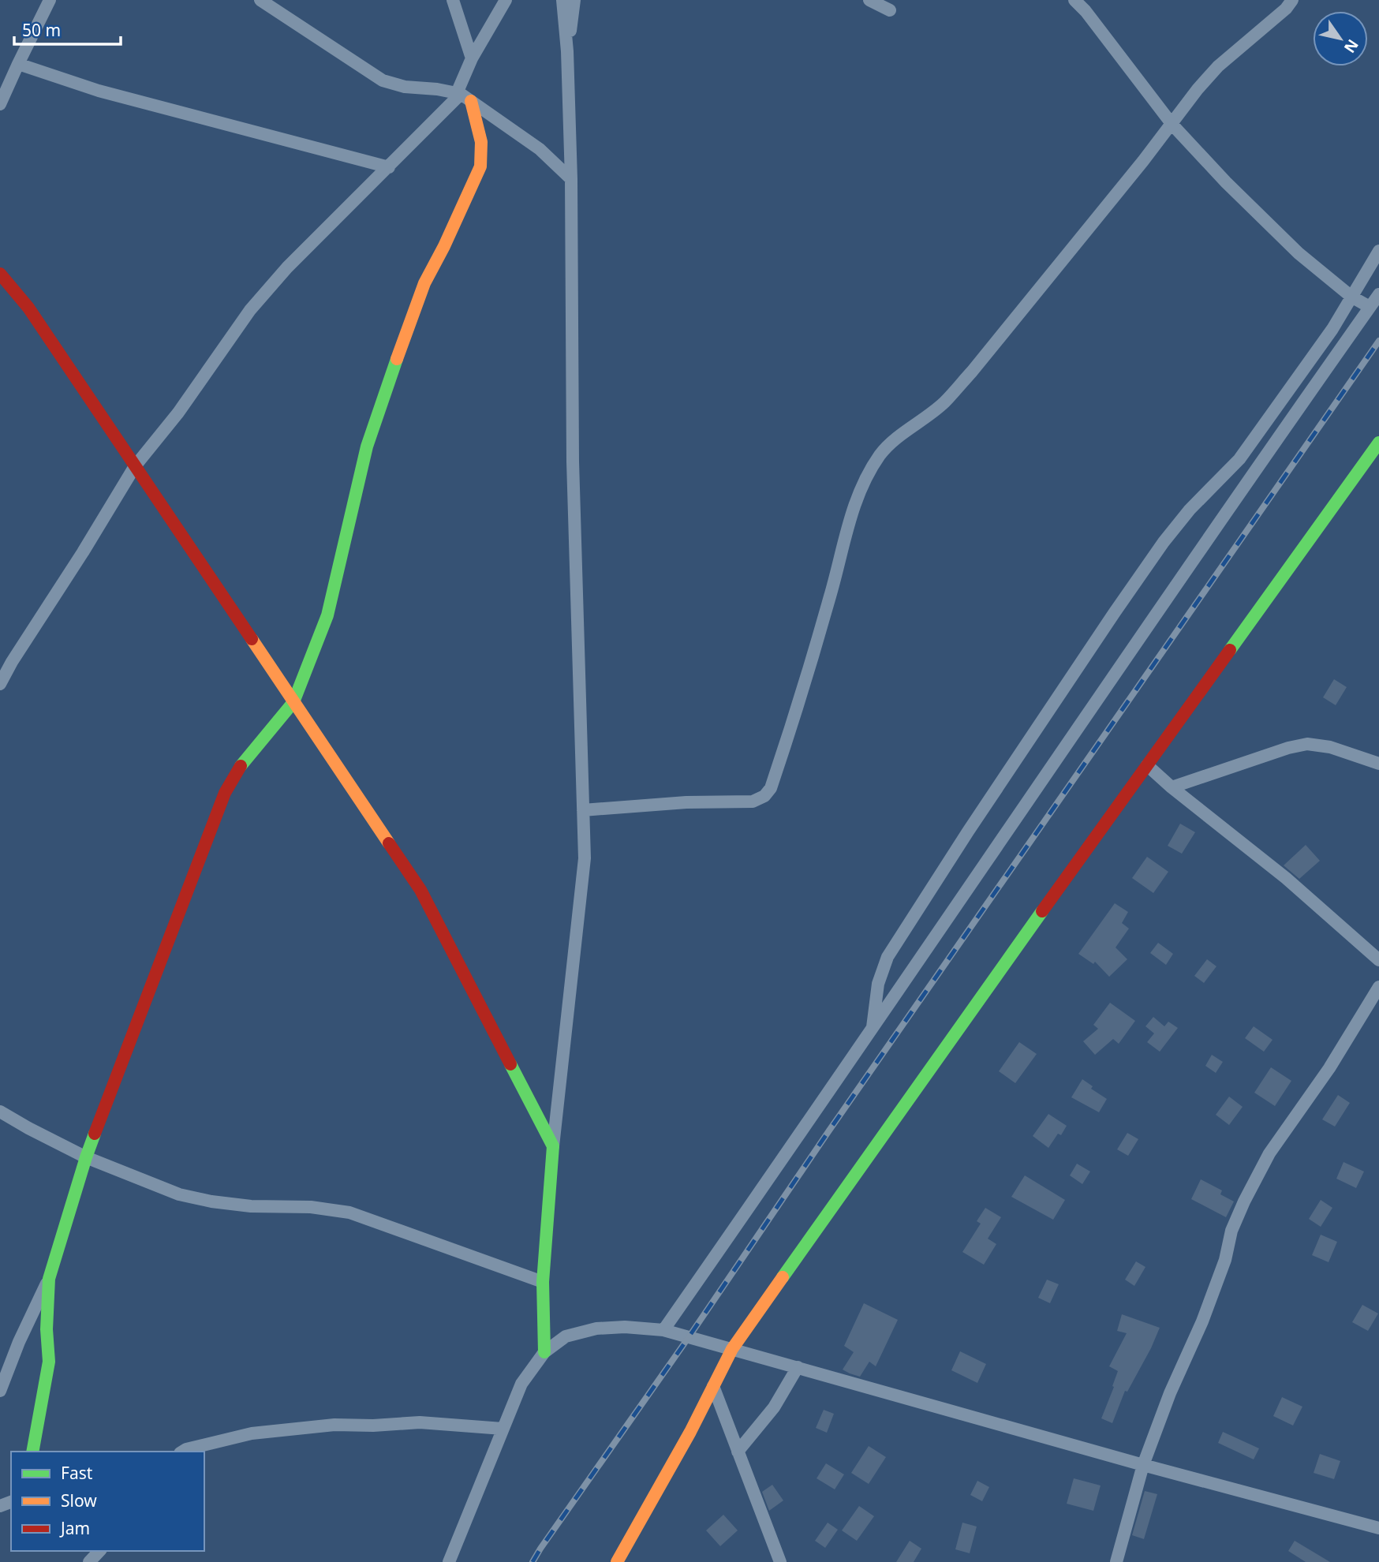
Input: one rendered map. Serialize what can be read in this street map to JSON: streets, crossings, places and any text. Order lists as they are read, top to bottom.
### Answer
{
  "legend": ["Fast", "Slow", "Jam"],
  "scale_bar": "50 m",
  "north": "bottom right"
}
